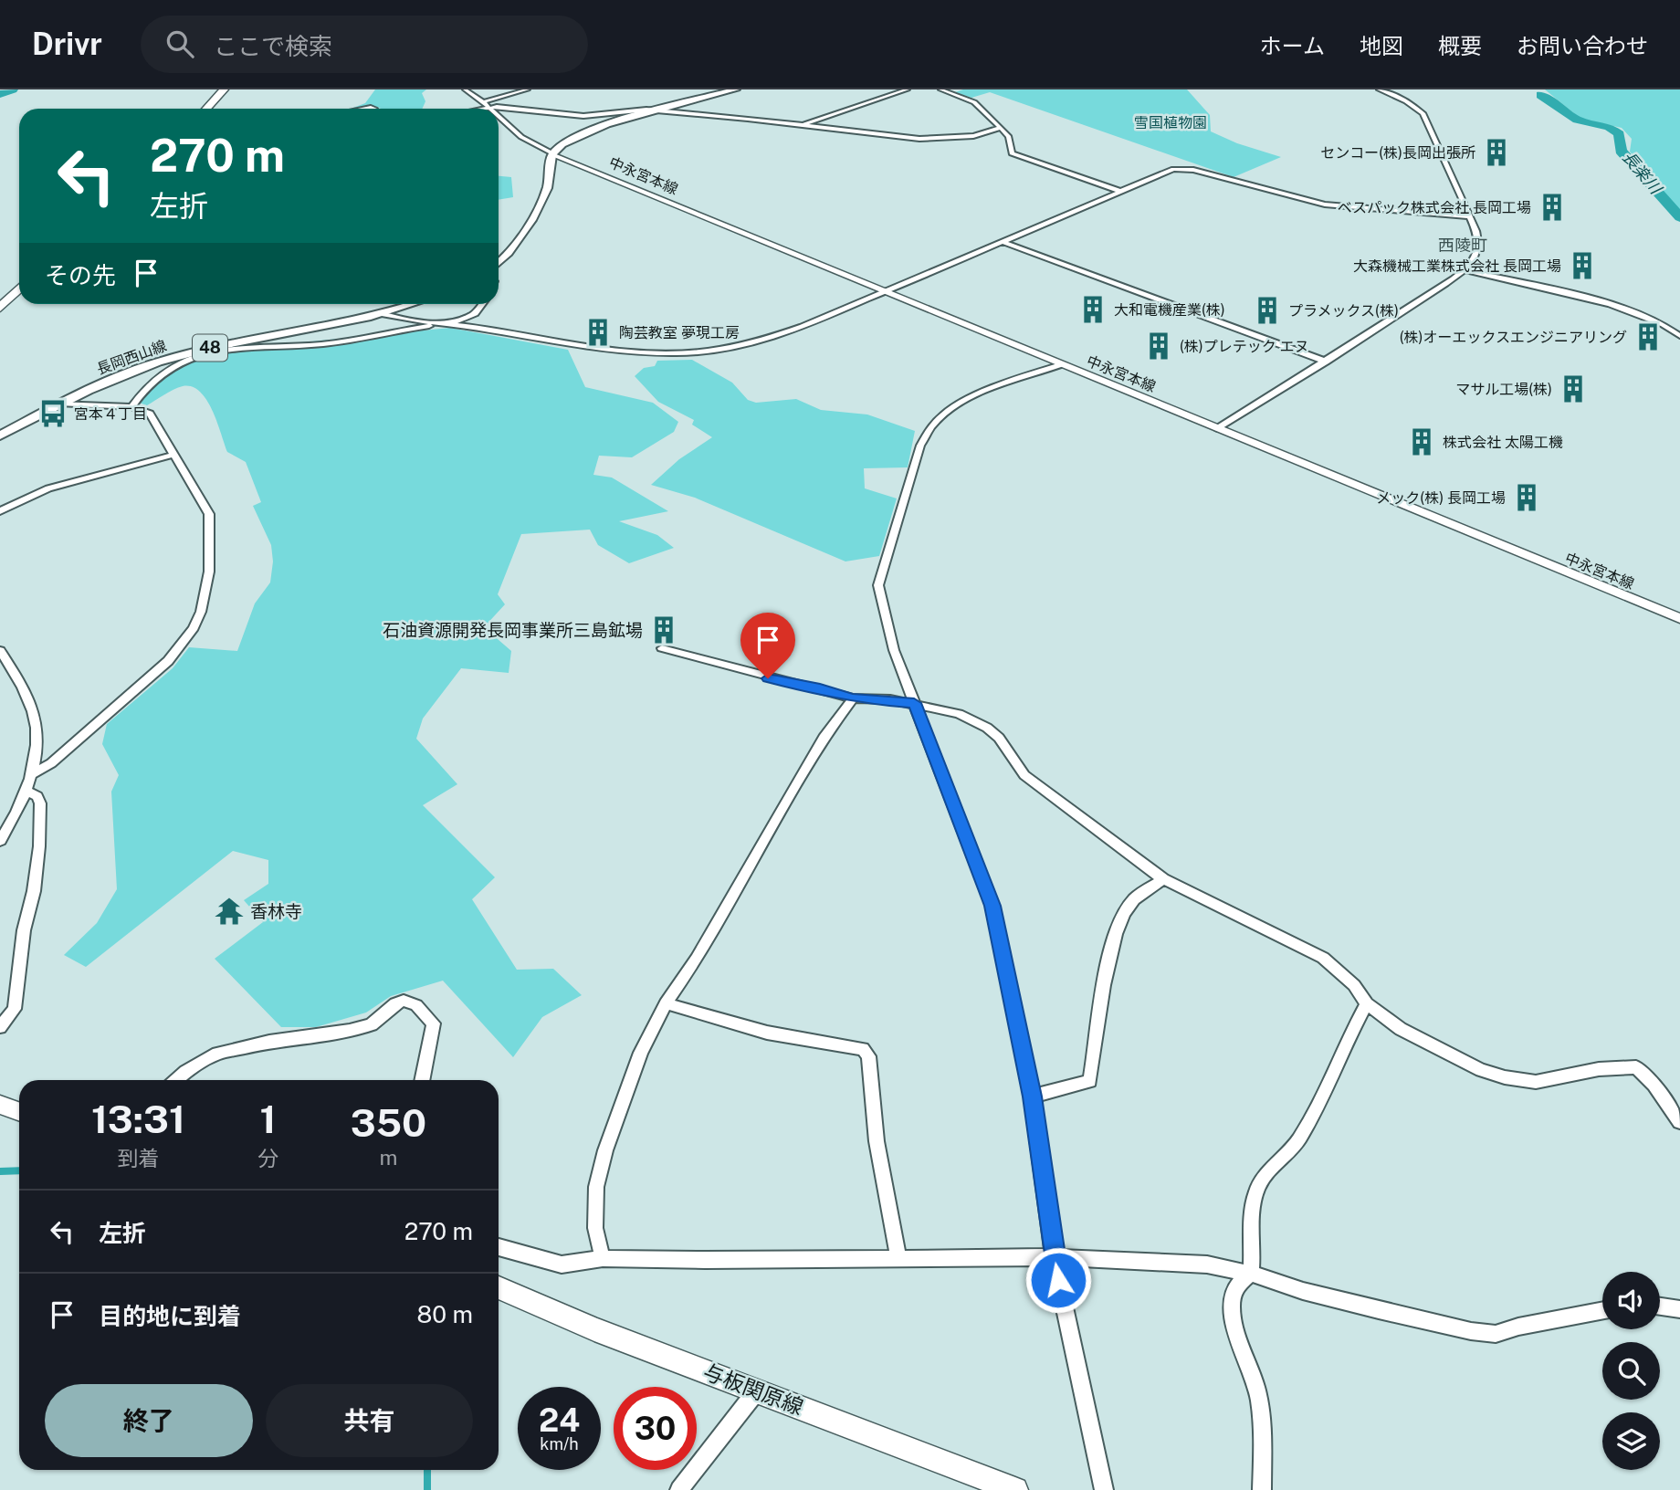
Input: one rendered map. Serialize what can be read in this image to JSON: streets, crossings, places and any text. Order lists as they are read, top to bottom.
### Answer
{
  "streets": {
    "main road": [
      "中永宮本線",
      "48",
      "長岡西山線",
      "与板関原線"
    ]
  },
  "districts": ["西陵町"],
  "water": ["長楽川"],
  "parks": ["雪国植物園"],
  "places": {
    "building": [
      "センコー(株)長岡出張所",
      "ベスパック株式会社 長岡工場",
      "大森機械工業株式会社 長岡工場",
      "大和電機産業(株)",
      "プラメックス(株)",
      "陶芸教室 夢現工房",
      "(株)オーエックスエンジニアリング",
      "(株)プレテック エヌ",
      "マサル工場(株)",
      "株式会社 太陽工機",
      "メック(株) 長岡工場",
      "石油資源開発長岡事業所三島鉱場"
    ],
    "bus stop": ["宮本４丁目"],
    "temple": ["香林寺"]
  },
  "page": {
    "header": "Drivr",
    "search": "ここで検索",
    "nav": [
      "ホーム",
      "地図",
      "概要",
      "お問い合わせ"
    ],
    "turn": ["270 m", "左折"],
    "then": "その先",
    "eta": [
      "13:31",
      "到着",
      "1",
      "分",
      "350",
      "m"
    ],
    "list": [
      {
        "name": "左折",
        "value": "270 m"
      },
      {
        "name": "目的地に到着",
        "value": "80 m"
      }
    ],
    "buttons": ["終了", "共有"],
    "speed": "24 km/h",
    "limit": "30"
  }
}
